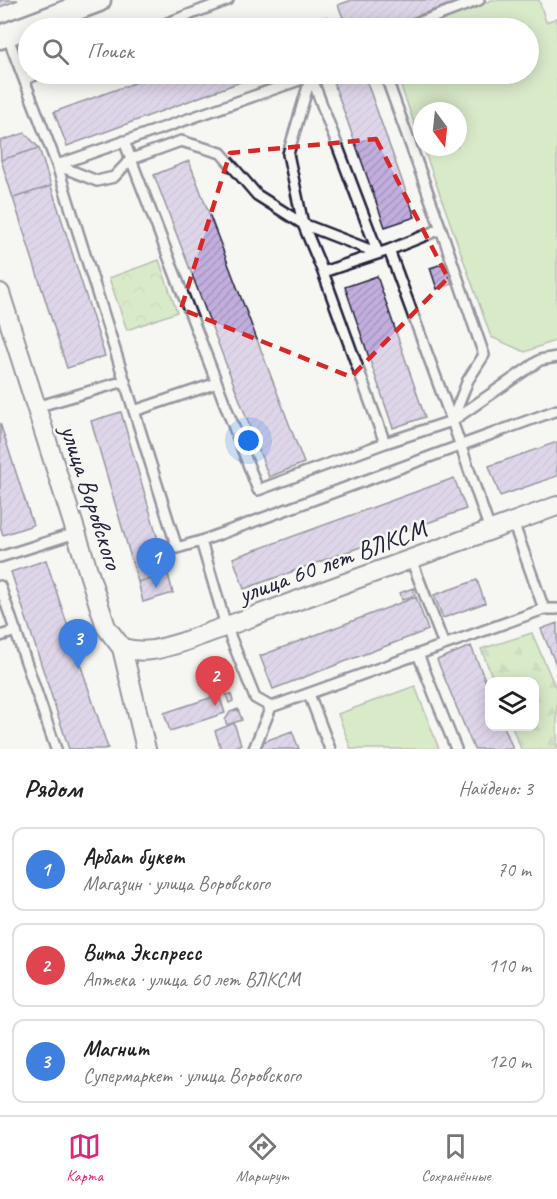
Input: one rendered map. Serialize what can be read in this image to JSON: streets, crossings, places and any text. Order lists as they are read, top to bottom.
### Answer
{
  "streets": {
    "street": ["улица Воровского", "улица 60 лет ВЛКСМ"]
  },
  "crossings": [
    ["улица Воровского", "улица 60 лет ВЛКСМ"]
  ],
  "north": "bottom",
  "page": {
    "search": "Поиск",
    "pins": ["1", "3", "2"],
    "heading": ["Рядом", "Найдено: 3"],
    "list": [
      {
        "mark": "1",
        "name": "Арбат букет",
        "note": "Магазин · улица Воровского",
        "value": "70 m"
      },
      {
        "mark": "2",
        "name": "Вита Экспресс",
        "note": "Аптека · улица 60 лет ВЛКСМ",
        "value": "110 m"
      },
      {
        "mark": "3",
        "name": "Магнит",
        "note": "Супермаркет · улица Воровского",
        "value": "120 m"
      }
    ],
    "nav": ["Карта", "Маршрут", "Сохранённые"]
  }
}
